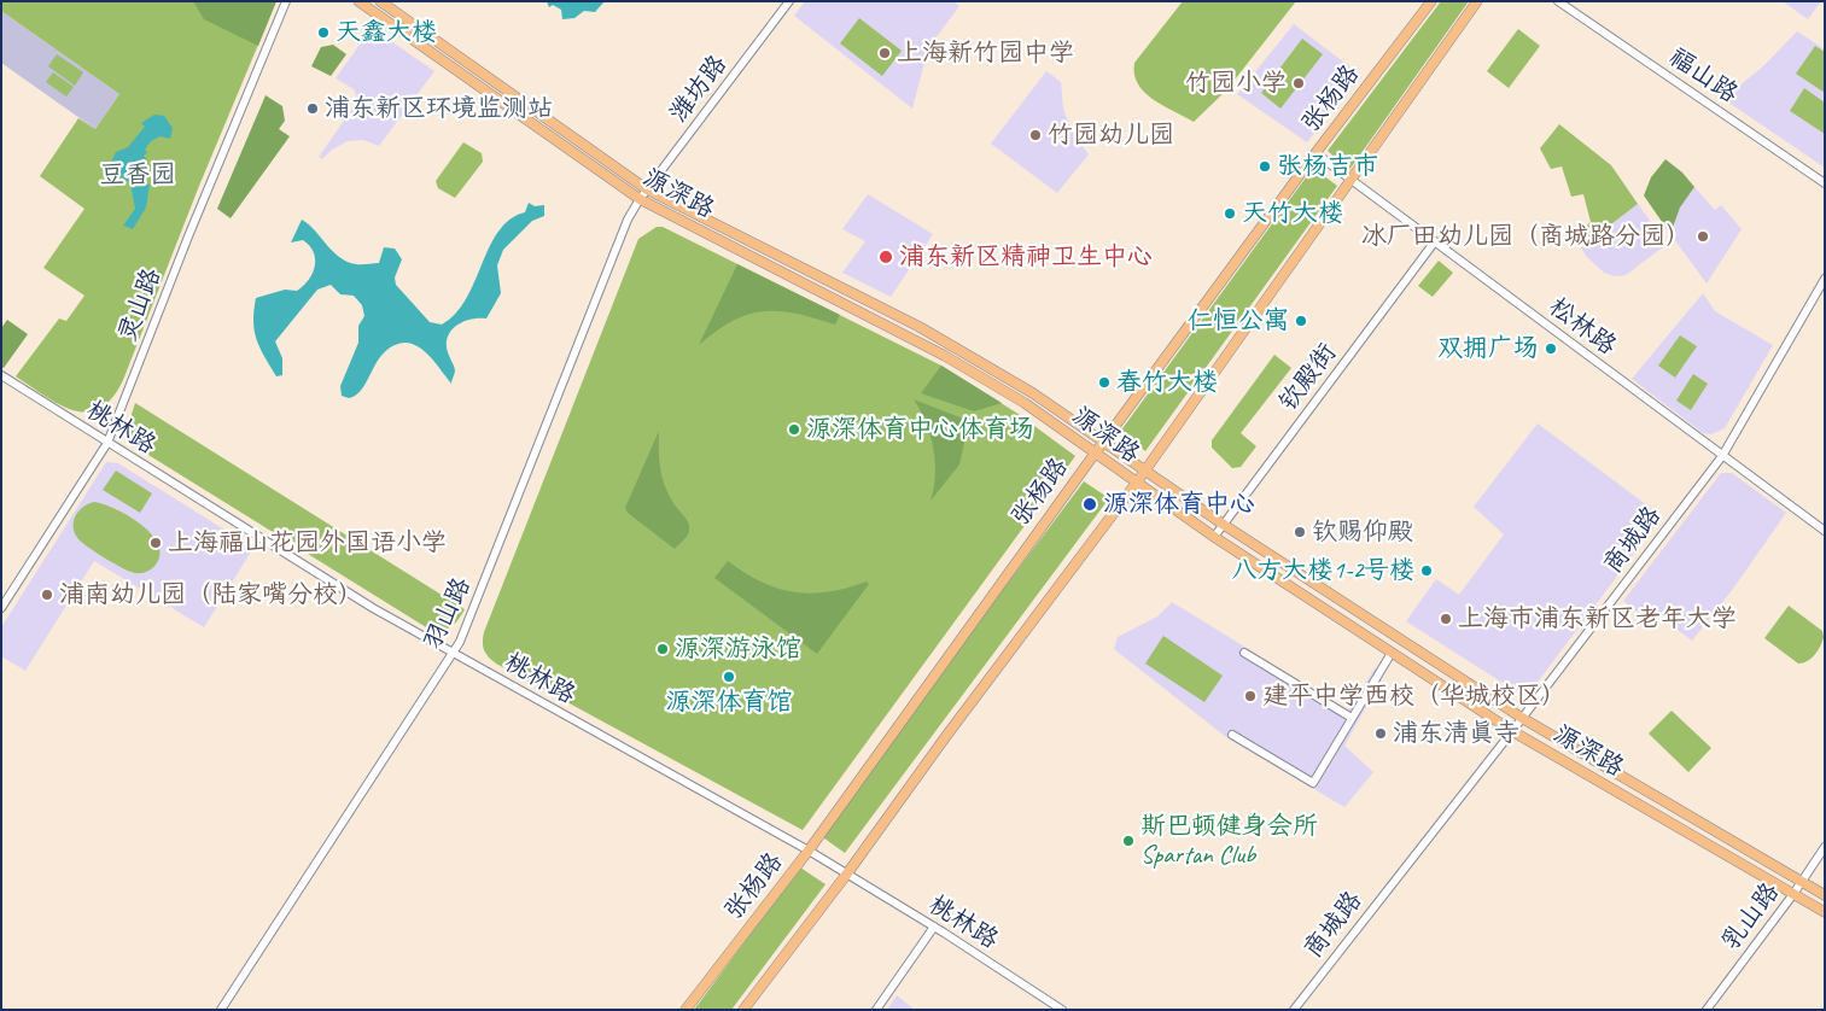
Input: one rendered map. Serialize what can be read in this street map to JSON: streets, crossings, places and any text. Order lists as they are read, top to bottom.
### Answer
{
  "streets": {
    "main road": ["张杨路", "源深路"],
    "street": [
      "福山路",
      "潍坊路",
      "灵山路",
      "松林路",
      "钦殿街",
      "桃林路",
      "商城路",
      "羽山路",
      "乳山路"
    ]
  },
  "crossings": [
    ["潍坊路", "源深路"],
    ["潍坊路", "羽山路"],
    ["张杨路", "源深路"],
    ["张杨路", "松林路"],
    ["张杨路", "桃林路"],
    ["源深路", "钦殿街"],
    ["源深路", "商城路"],
    ["源深路", "羽山路"],
    ["源深路", "乳山路"],
    ["灵山路", "桃林路"],
    ["松林路", "钦殿街"],
    ["松林路", "商城路"],
    ["桃林路", "羽山路"]
  ],
  "parks": ["豆香园"],
  "places": [
    "天鑫大楼",
    "上海新竹园中学",
    "竹园小学",
    "浦东新区环境监测站",
    "竹园幼儿园",
    "张杨吉市",
    "天竹大楼",
    "冰厂田幼儿园（商城路分园）",
    "浦东新区精神卫生中心",
    "仁恒公寓",
    "双拥广场",
    "春竹大楼",
    "源深体育中心体育场",
    "源深体育中心",
    "钦赐仰殿",
    "上海福山花园外国语小学",
    "八方大楼1-2号楼",
    "浦南幼儿园（陆家嘴分校）",
    "上海市浦东新区老年大学",
    "源深游泳馆",
    "源深体育馆",
    "建平中学西校（华城校区）",
    "浦东清真寺",
    "斯巴顿健身会所 Spartan Club"
  ]
}
